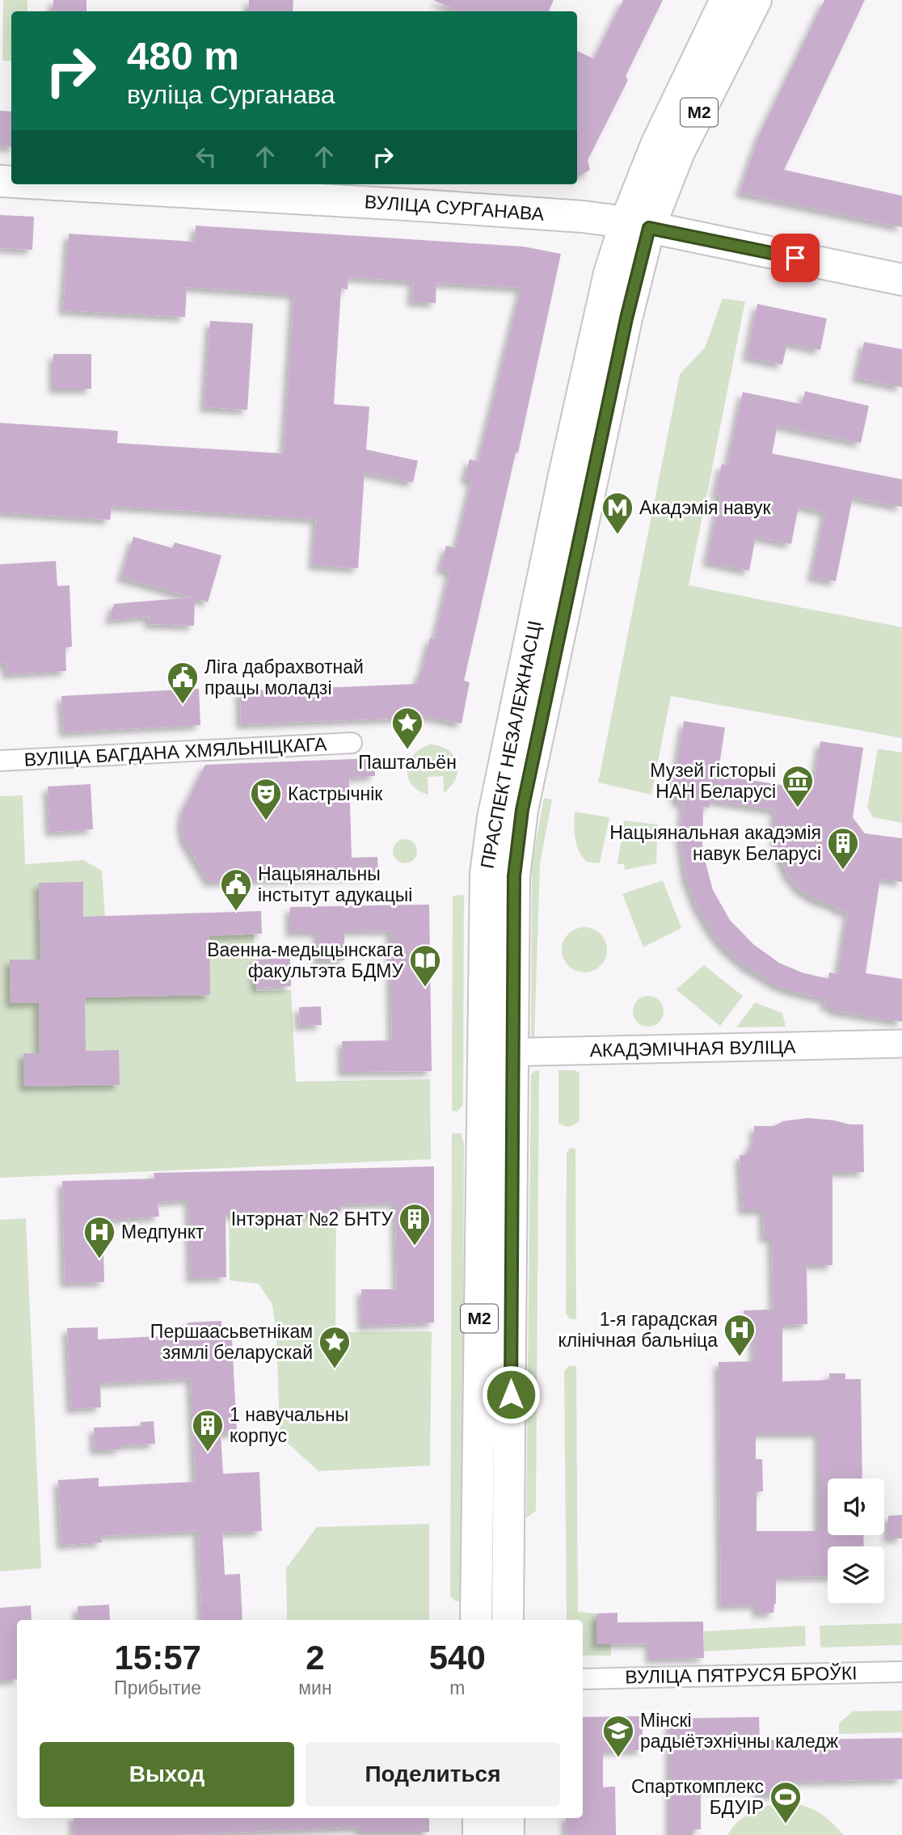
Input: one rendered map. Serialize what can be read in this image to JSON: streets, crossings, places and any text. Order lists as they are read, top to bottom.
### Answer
{
  "streets": {
    "main road": ["М2", "ВУЛІЦА СУРГАНАВА", "ПРАСПЕКТ НЕЗАЛЕЖНАСЦІ"],
    "street": ["ВУЛІЦА БАГДАНА ХМЯЛЬНІЦКАГА", "АКАДЭМІЧНАЯ ВУЛІЦА", "ВУЛІЦА ПЯТРУСЯ БРОЎКІ"]
  },
  "crossings": [
    ["ВУЛІЦА СУРГАНАВА", "ПРАСПЕКТ НЕЗАЛЕЖНАСЦІ"],
    ["ПРАСПЕКТ НЕЗАЛЕЖНАСЦІ", "АКАДЭМІЧНАЯ ВУЛІЦА"]
  ],
  "places": {
    "metro station": ["Акадэмія навук"],
    "public building": ["Ліга дабрахвотнай працы моладзі", "Нацыянальны інстытут адукацыі"],
    "place": ["Паштальён", "Першаасьветнікам зямлі беларускай"],
    "museum": ["Музей гісторыі НАН Беларусі"],
    "theatre": ["Кастрычнік"],
    "building": ["Нацыянальная акадэмія навук Беларусі", "Інтэрнат №2 БНТУ", "1 навучальны корпус"],
    "library": ["Ваенна-медыцынскага факультэта БДМУ"],
    "hospital": ["Медпункт", "1-я гарадская клінічная бальніца"],
    "school or university": ["Мінскі радыётэхнічны каледж"],
    "sports": ["Спарткомплекс БДУІР"]
  },
  "page": {
    "turn": ["480 m", "вуліца Сурганава"],
    "eta": [
      "15:57",
      "Прибытие",
      "2",
      "мин",
      "540",
      "m"
    ],
    "buttons": ["Выход", "Поделиться"]
  }
}
